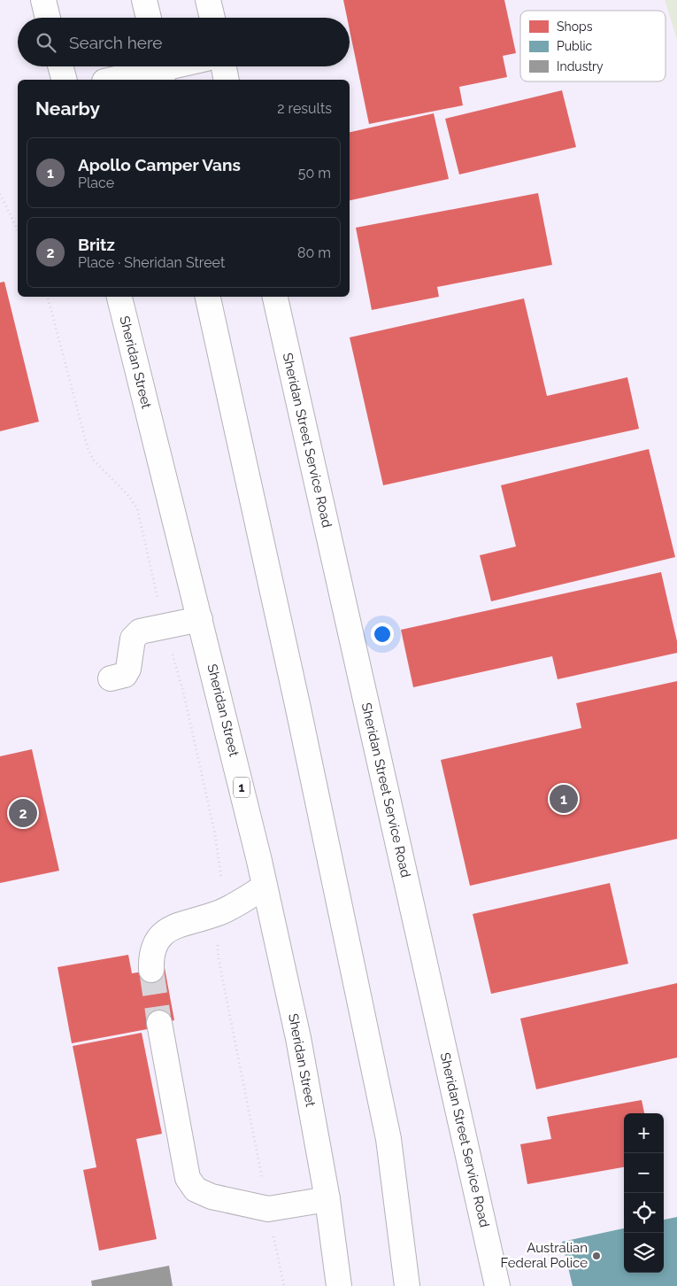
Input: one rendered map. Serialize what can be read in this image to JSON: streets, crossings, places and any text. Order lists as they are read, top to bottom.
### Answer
{
  "streets": {
    "main road": ["Sheridan Street", "Sheridan Street Service Road", "1"]
  },
  "places": ["Australian Federal Police"],
  "legend": ["Shops", "Public", "Industry"],
  "page": {
    "search": "Search here",
    "heading": ["Nearby", "2 results"],
    "list": [
      {
        "mark": "1",
        "name": "Apollo Camper Vans",
        "note": "Place",
        "value": "50 m"
      },
      {
        "mark": "2",
        "name": "Britz",
        "note": "Place · Sheridan Street",
        "value": "80 m"
      }
    ],
    "pins": ["1", "2"],
    "map_buttons": ["+", "−"]
  }
}
